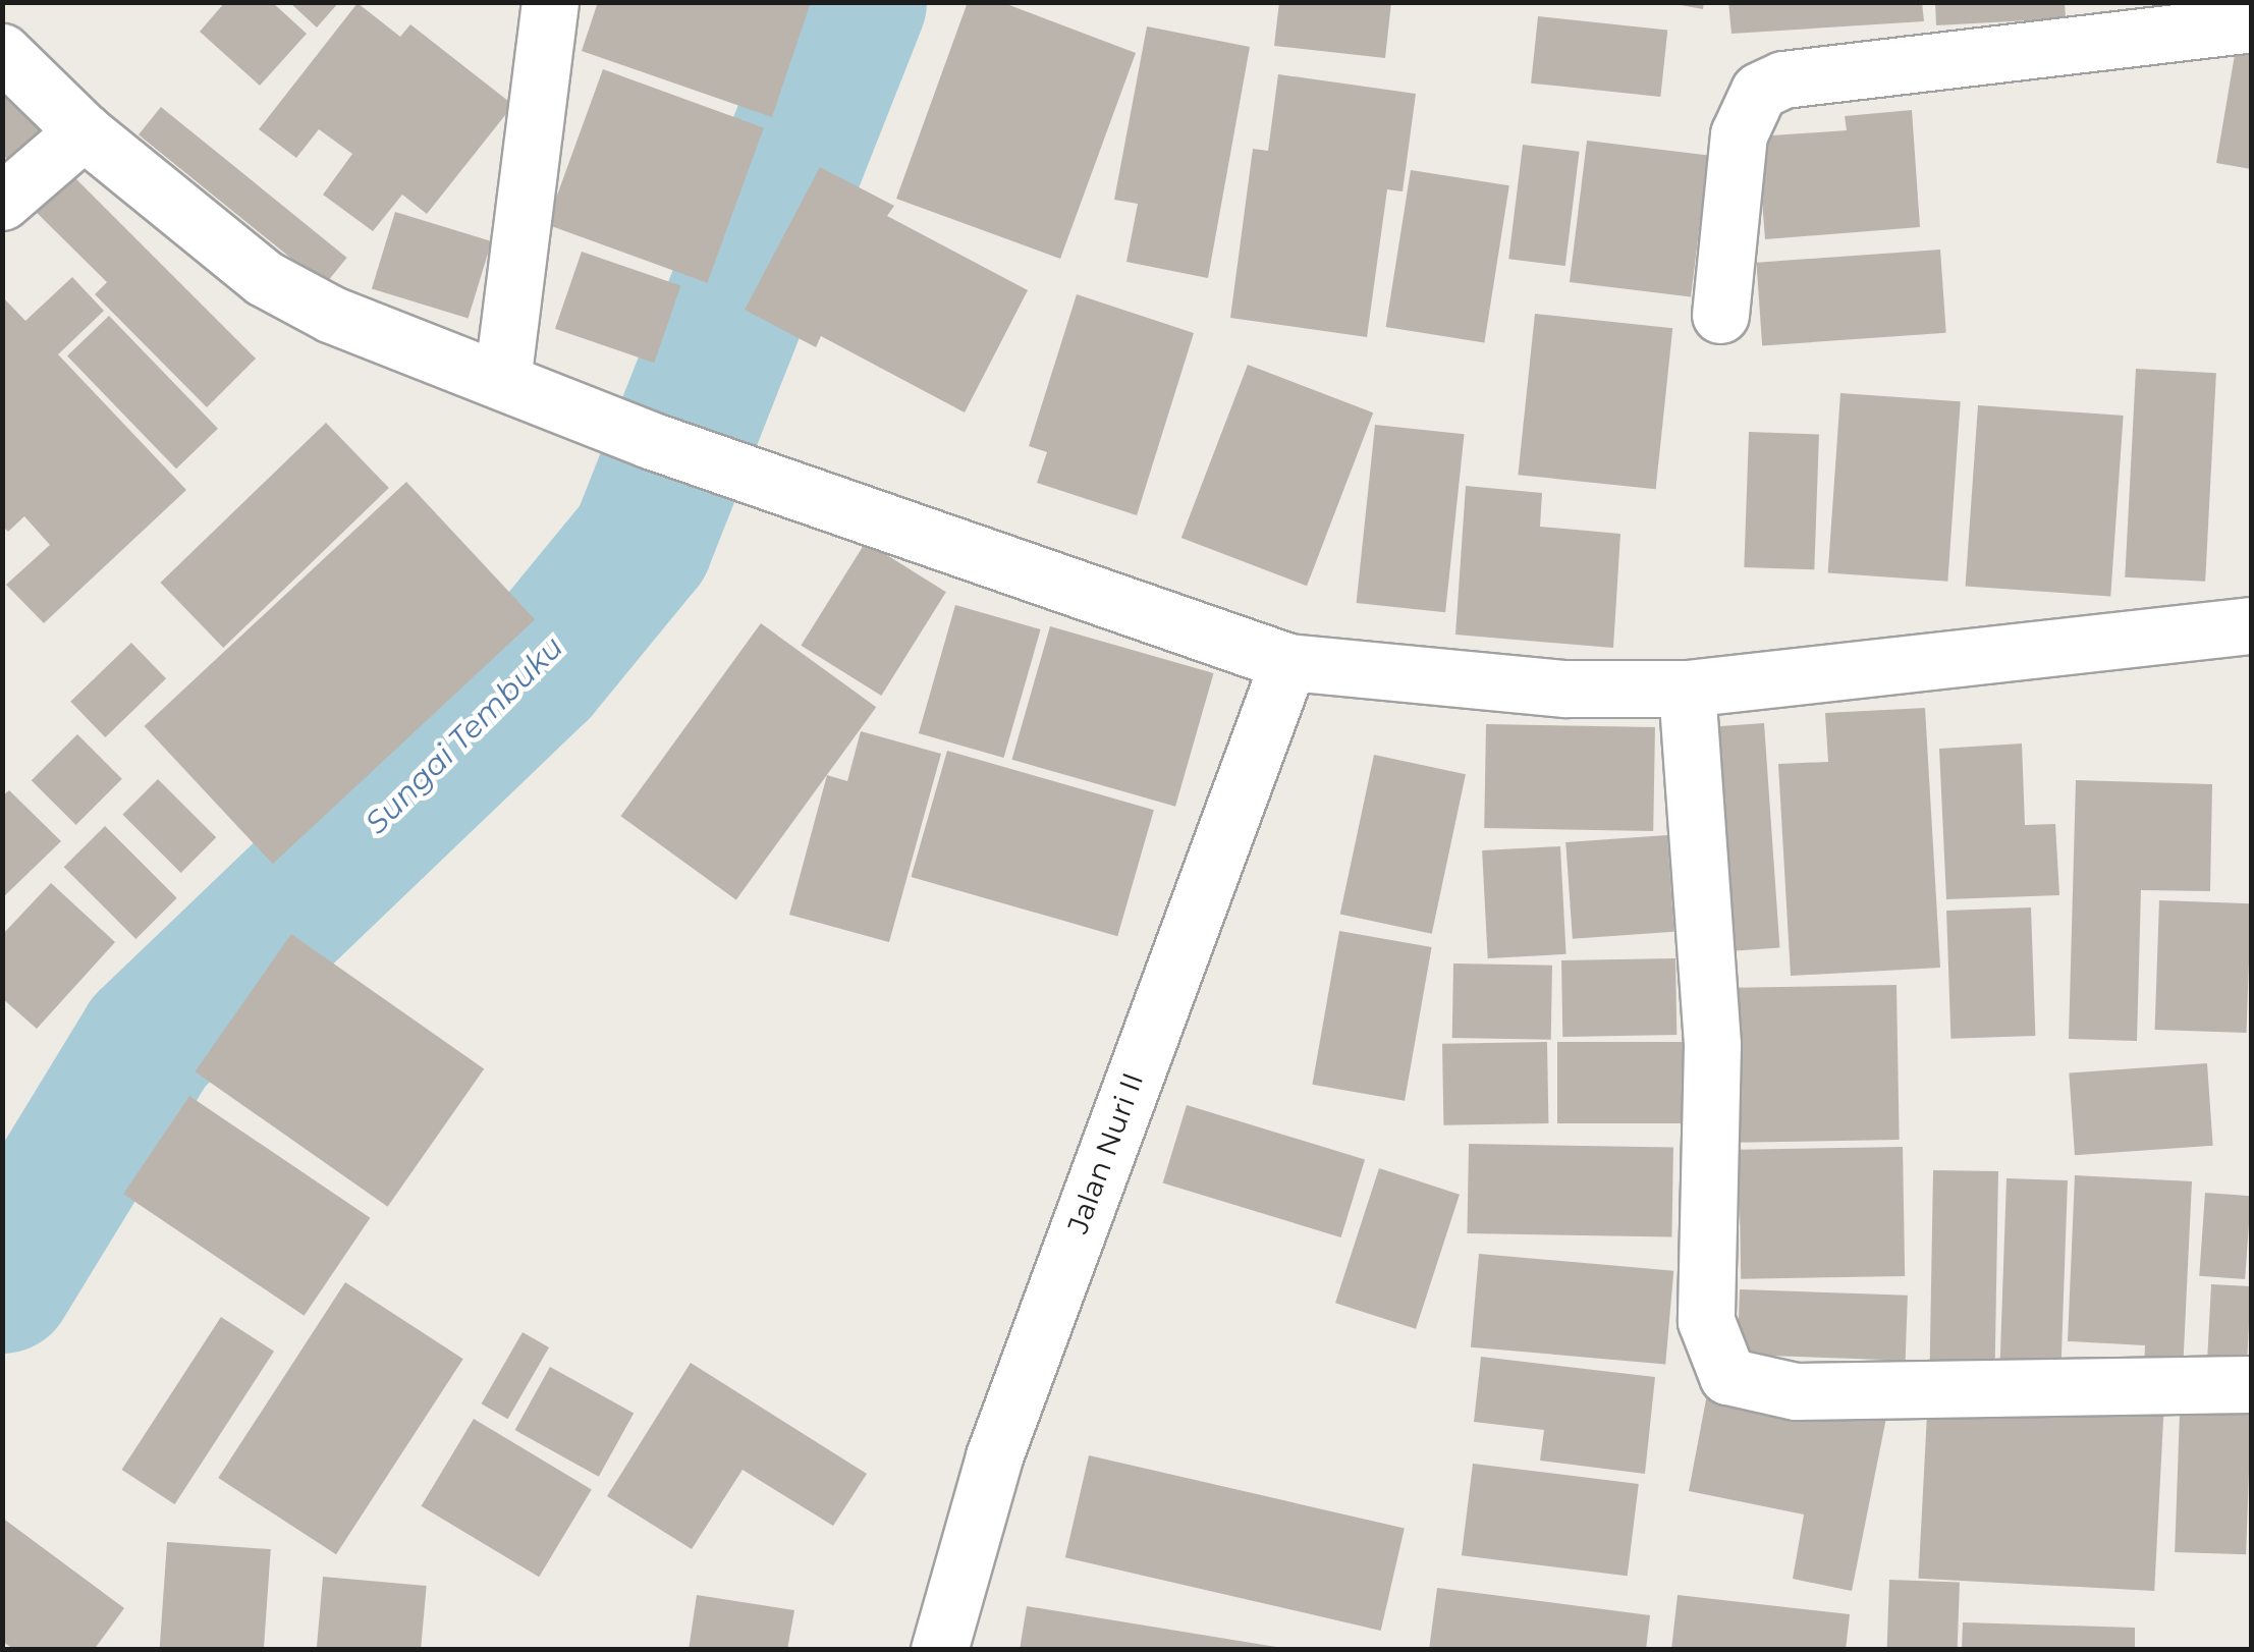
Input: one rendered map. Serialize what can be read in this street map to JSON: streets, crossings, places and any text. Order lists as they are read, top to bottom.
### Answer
{
  "streets": {
    "street": ["Jalan Nuri II"]
  },
  "water": ["Sungai Tembuku"]
}
